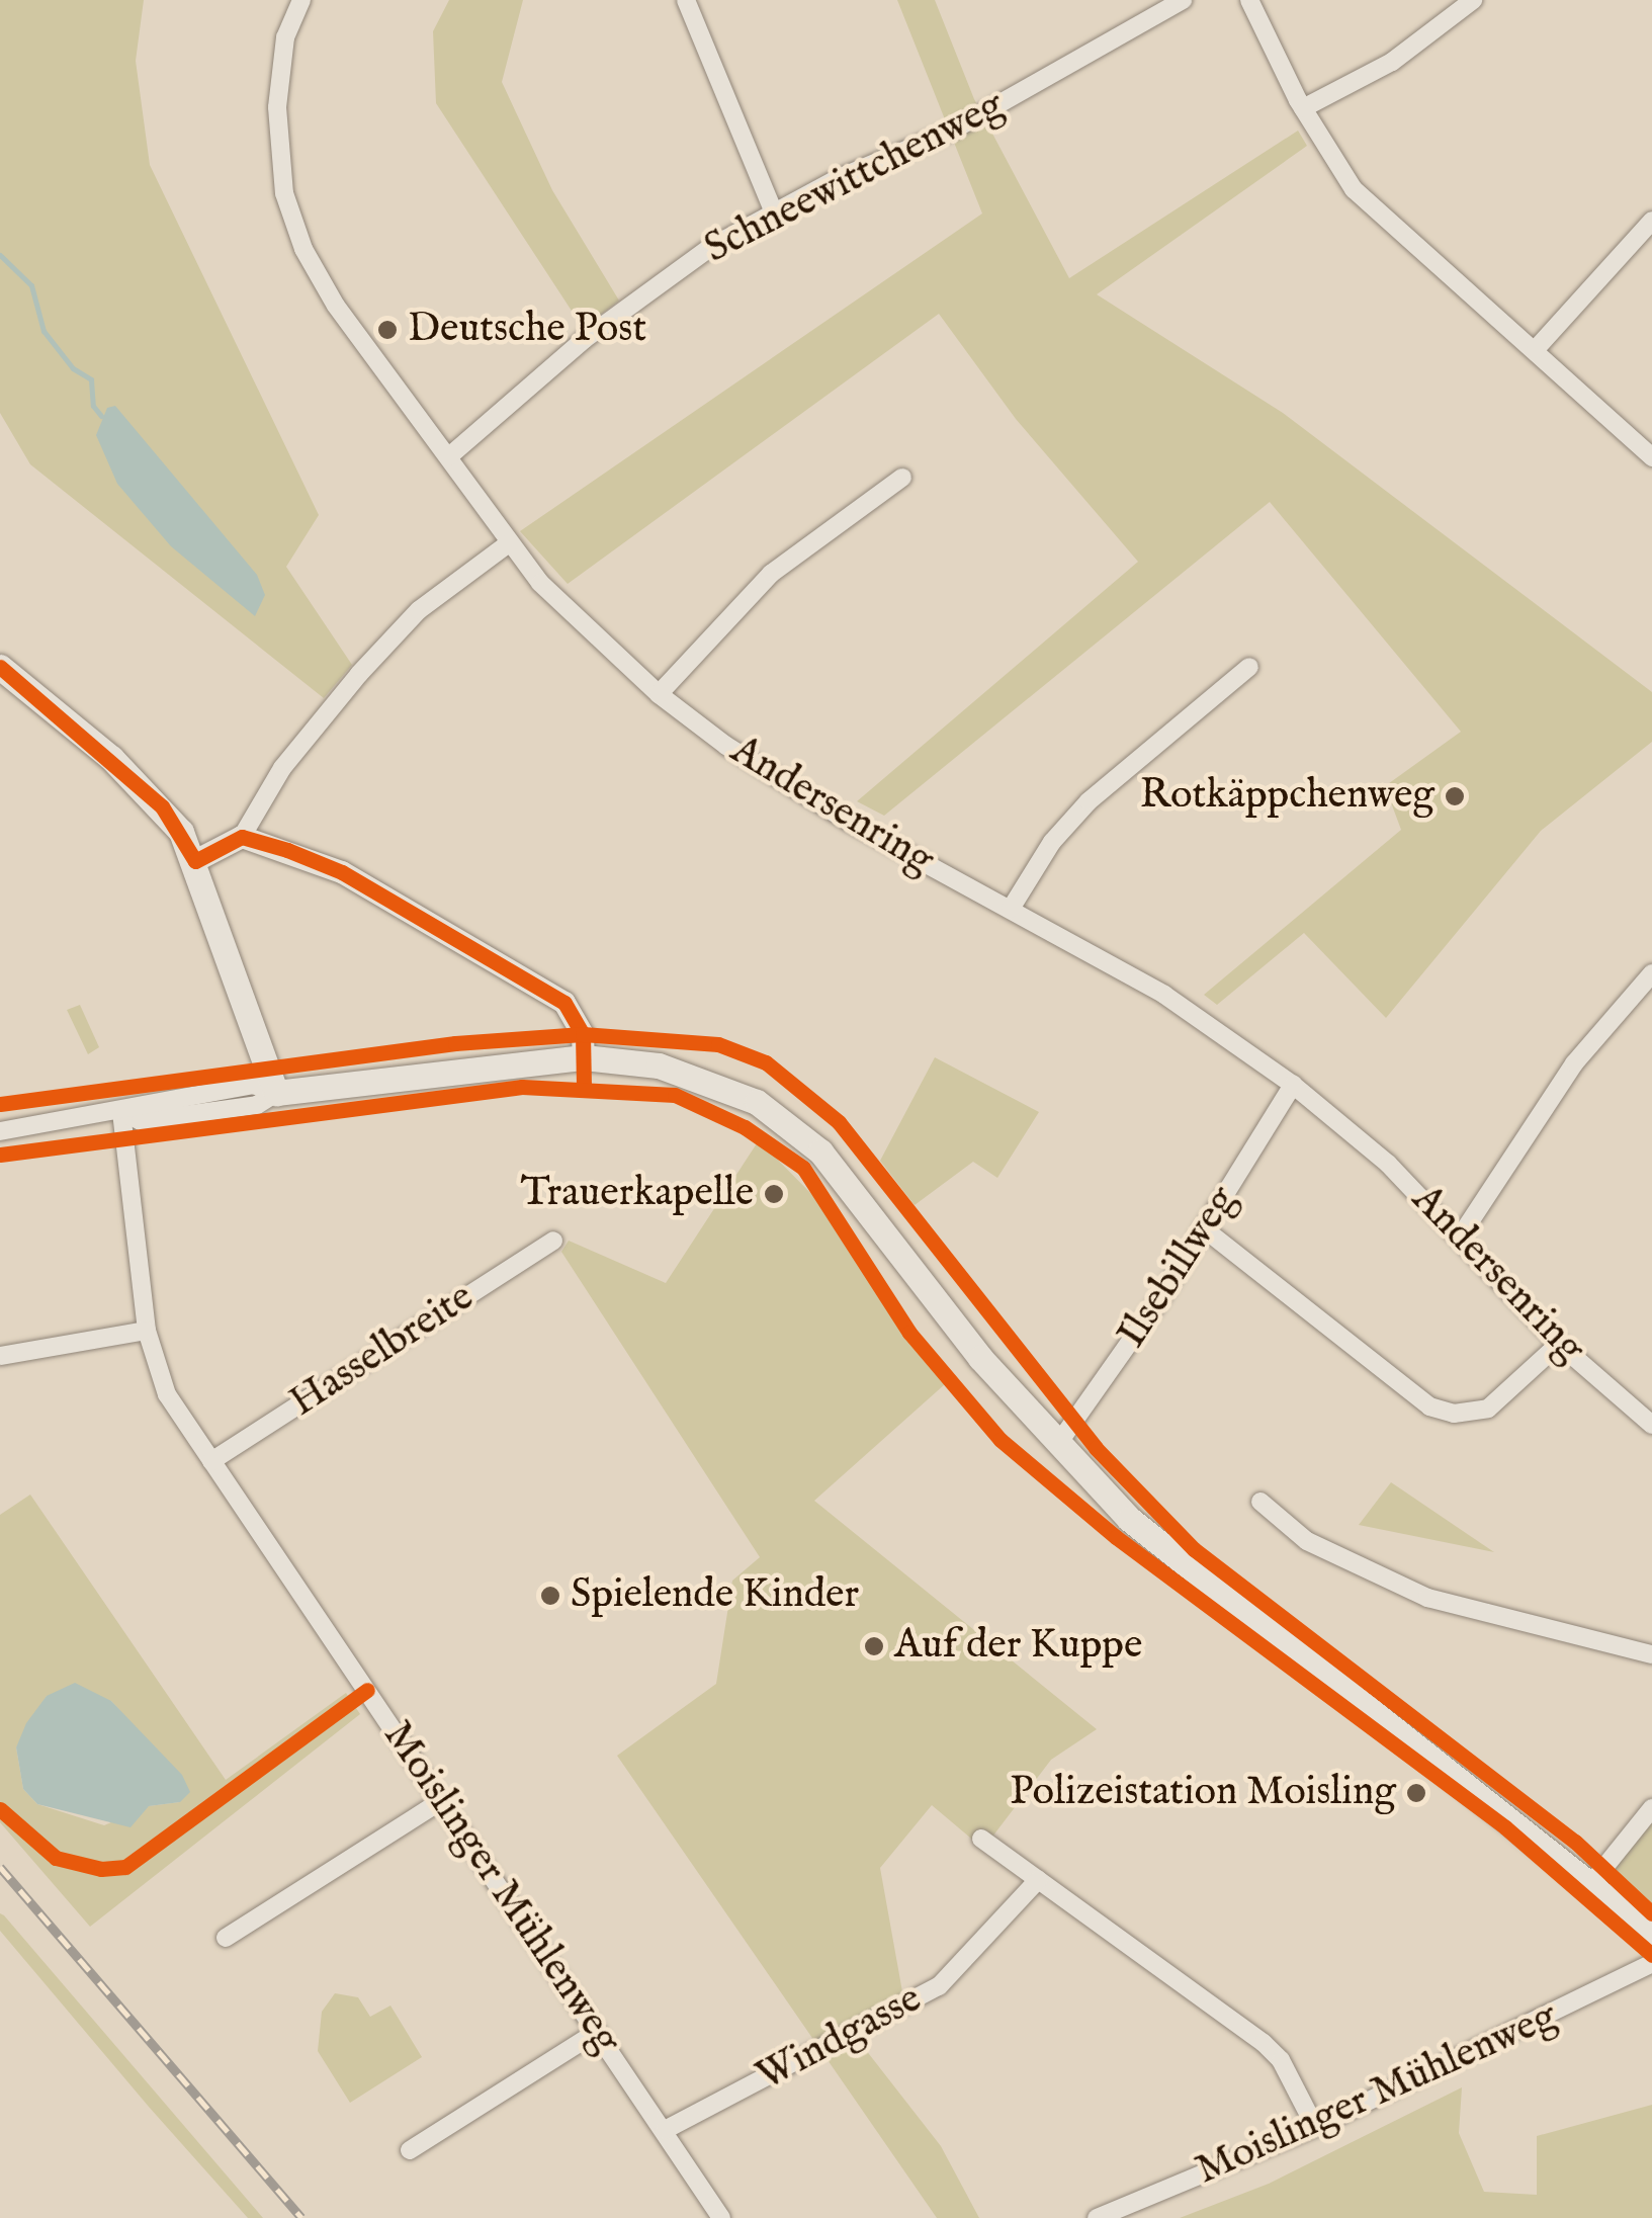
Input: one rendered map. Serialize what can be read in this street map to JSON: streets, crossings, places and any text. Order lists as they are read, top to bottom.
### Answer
{
  "streets": {
    "street": [
      "Schneewittchenweg",
      "Andersenring",
      "Ilsebillweg",
      "Hasselbreite",
      "Moislinger Mühlenweg",
      "Windgasse"
    ]
  },
  "crossings": [
    ["Schneewittchenweg", "Andersenring"],
    ["Andersenring", "Ilsebillweg"],
    ["Hasselbreite", "Moislinger Mühlenweg"],
    ["Moislinger Mühlenweg", "Windgasse"]
  ],
  "places": [
    "Deutsche Post",
    "Rotkäppchenweg",
    "Trauerkapelle",
    "Spielende Kinder",
    "Auf der Kuppe",
    "Polizeistation Moisling"
  ]
}
